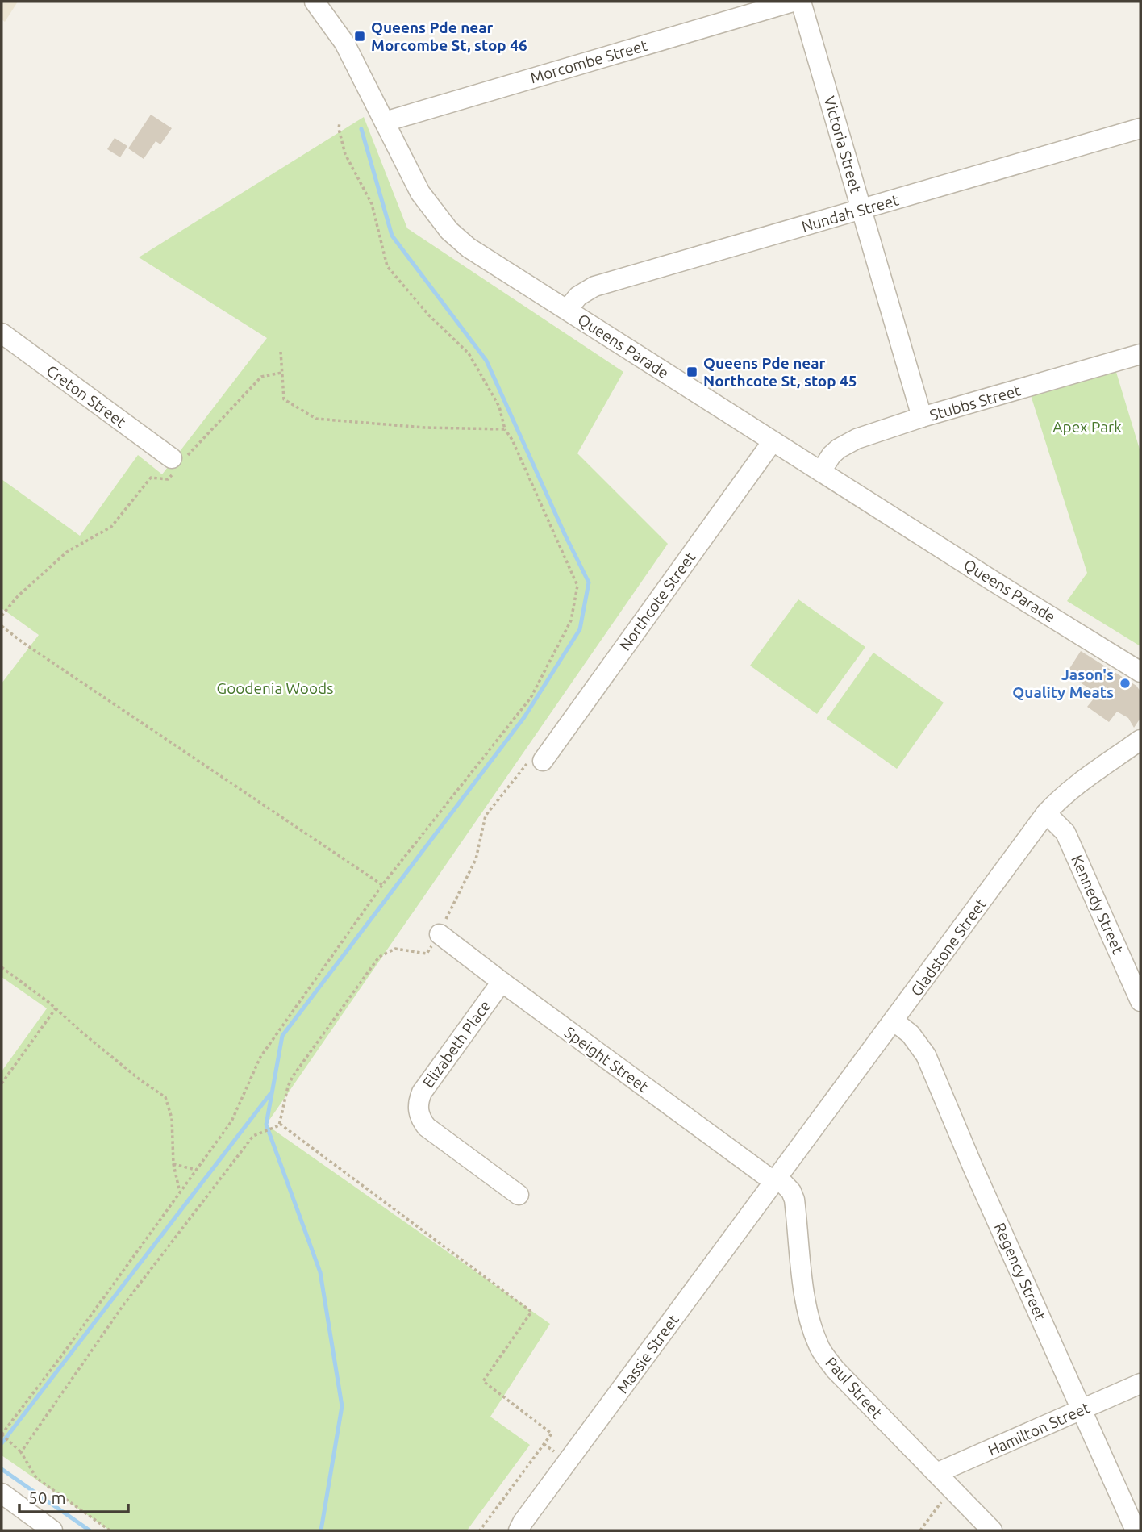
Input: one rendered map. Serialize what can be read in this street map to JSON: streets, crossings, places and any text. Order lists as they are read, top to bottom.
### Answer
{
  "streets": {
    "street": [
      "Morcombe Street",
      "Victoria Street",
      "Nundah Street",
      "Queens Parade",
      "Creton Street",
      "Stubbs Street",
      "Northcote Street",
      "Kennedy Street",
      "Gladstone Street",
      "Elizabeth Place",
      "Speight Street",
      "Regency Street",
      "Massie Street",
      "Paul Street",
      "Hamilton Street"
    ]
  },
  "crossings": [
    ["Morcombe Street", "Queens Parade"],
    ["Victoria Street", "Nundah Street"],
    ["Victoria Street", "Stubbs Street"],
    ["Nundah Street", "Queens Parade"],
    ["Queens Parade", "Stubbs Street"],
    ["Queens Parade", "Northcote Street"],
    ["Kennedy Street", "Gladstone Street"],
    ["Gladstone Street", "Speight Street"],
    ["Gladstone Street", "Regency Street"],
    ["Gladstone Street", "Massie Street"],
    ["Gladstone Street", "Paul Street"],
    ["Elizabeth Place", "Speight Street"],
    ["Speight Street", "Massie Street"],
    ["Speight Street", "Paul Street"],
    ["Regency Street", "Hamilton Street"],
    ["Massie Street", "Paul Street"],
    ["Paul Street", "Hamilton Street"]
  ],
  "parks": ["Apex Park", "Goodenia Woods"],
  "places": {
    "transit": ["Queens Pde near Morcombe St, stop 46", "Queens Pde near Northcote St, stop 45"],
    "other": ["Jason's Quality Meats"]
  },
  "scale_bar": "50 m"
}
